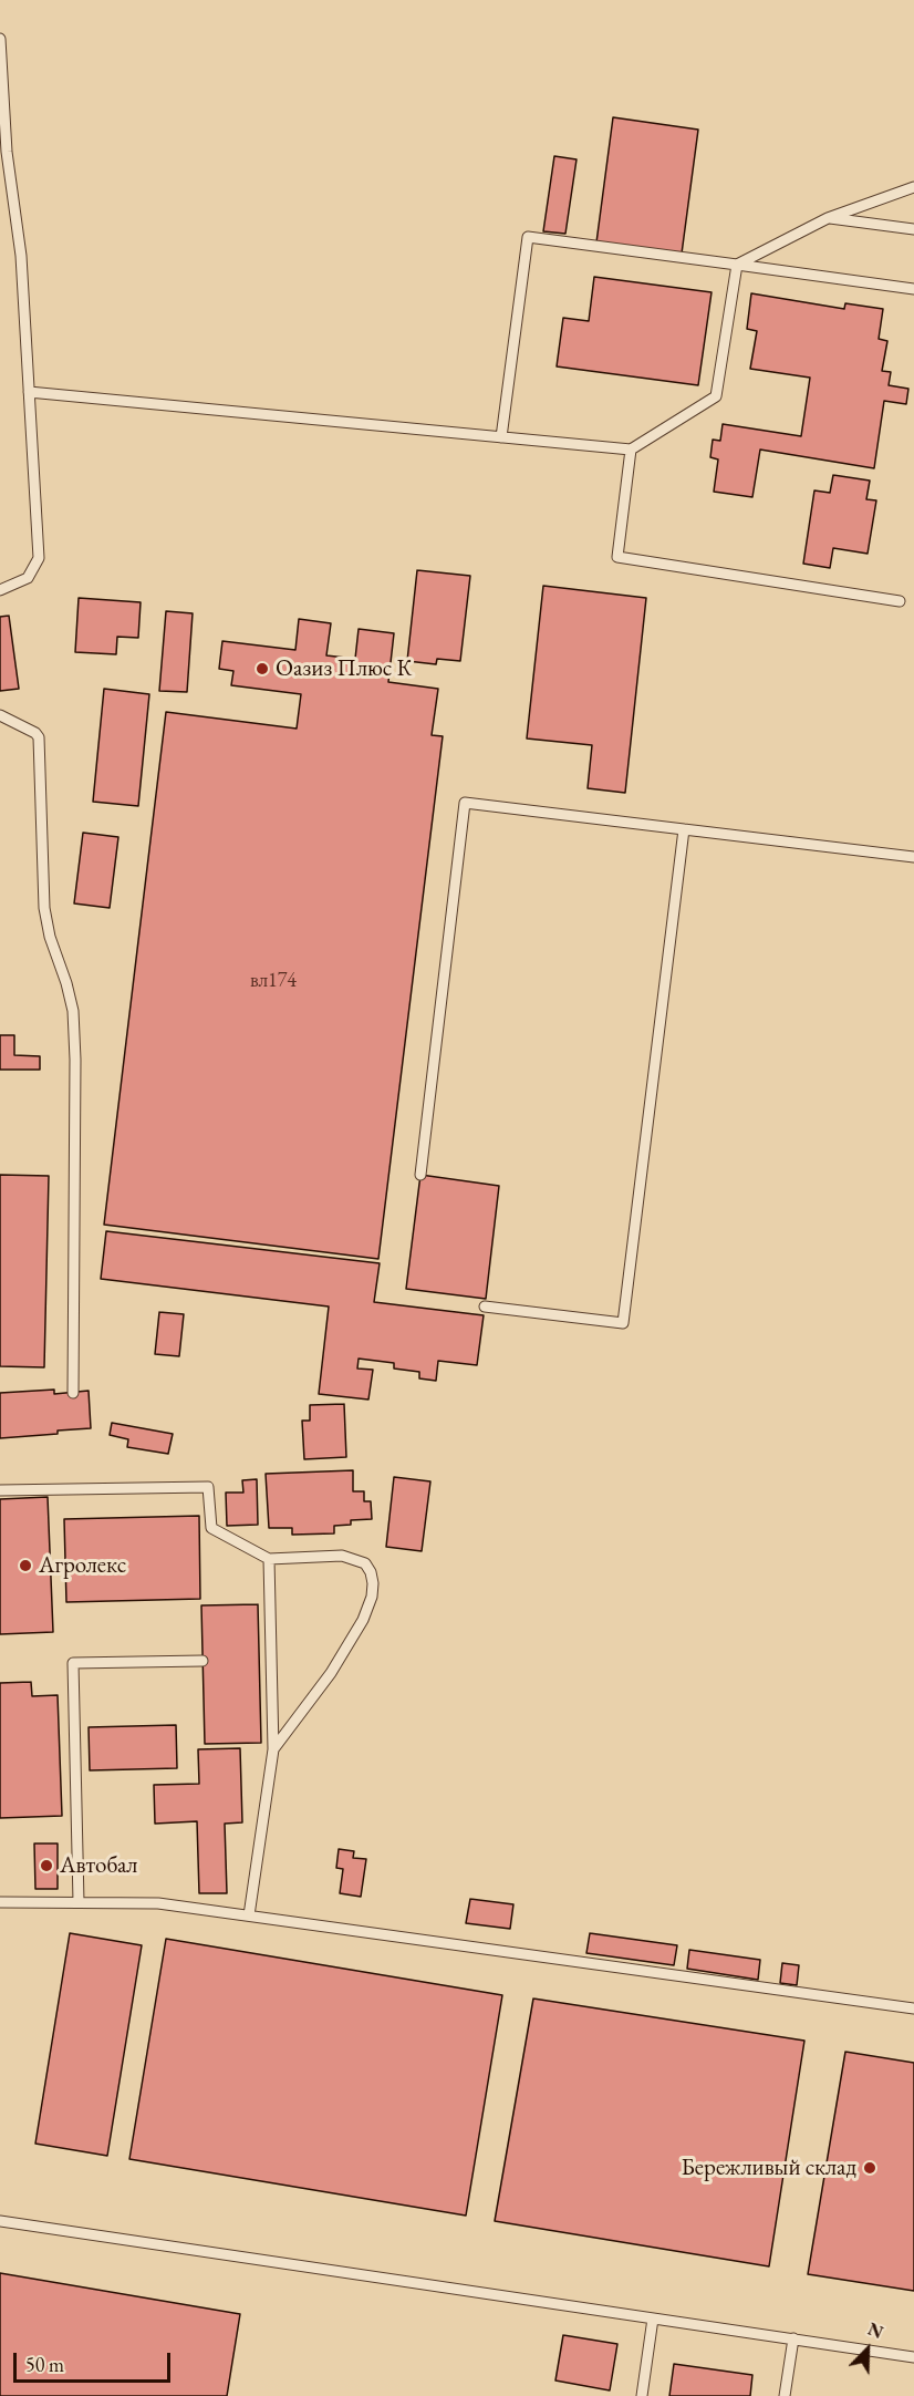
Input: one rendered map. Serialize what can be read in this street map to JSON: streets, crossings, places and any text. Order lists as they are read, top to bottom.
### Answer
{
  "places": [
    "Оазиз Плюс К",
    "Агролекс",
    "Автобал",
    "Бережливый склад"
  ],
  "house_numbers": ["вл174"],
  "scale_bar": "50 m",
  "north": "top right"
}
